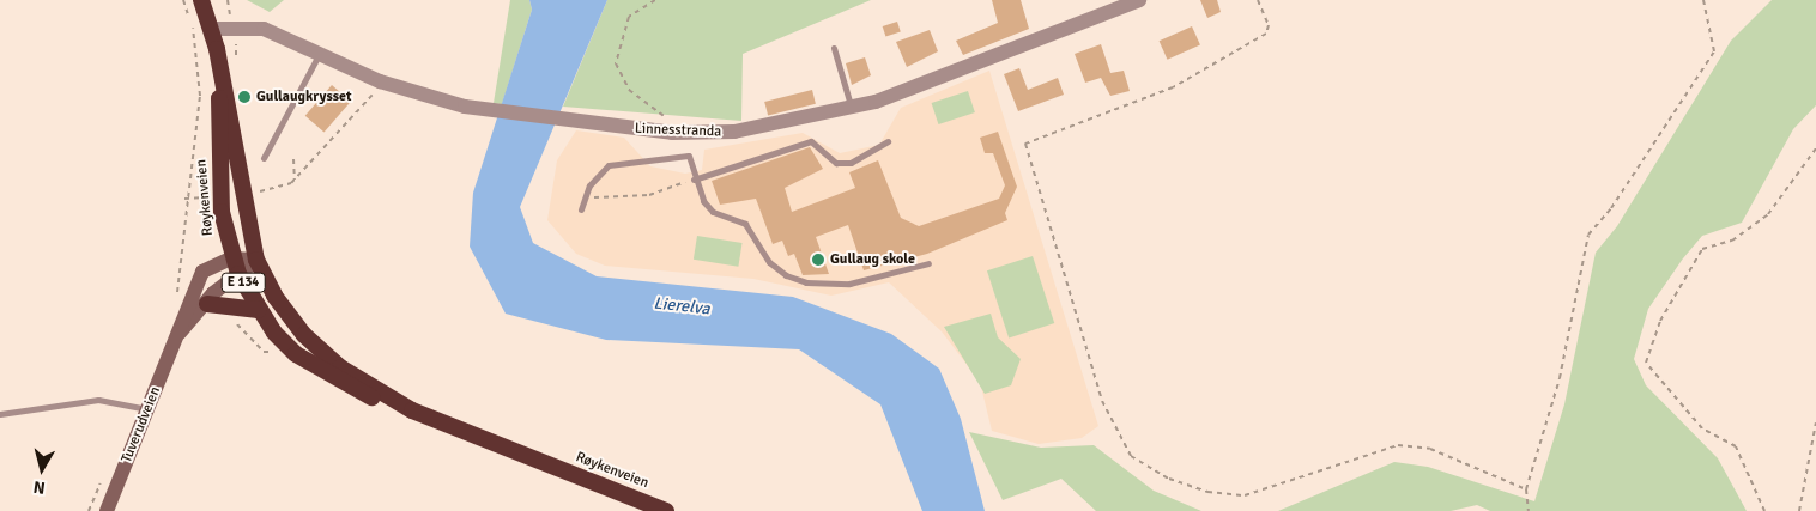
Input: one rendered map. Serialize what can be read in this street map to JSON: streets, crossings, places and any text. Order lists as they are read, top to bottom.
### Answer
{
  "streets": {
    "highway": ["Røykenveien", "E 134"],
    "main road": ["Tuverudveien"],
    "street": ["Linnesstranda"]
  },
  "crossings": [
    ["Linnesstranda", "Røykenveien"],
    ["Røykenveien", "E 134"],
    ["Røykenveien", "Tuverudveien"],
    ["E 134", "Tuverudveien"]
  ],
  "water": ["Lierelva"],
  "places": ["Gullaugkrysset", "Gullaug skole"],
  "north": "bottom"
}
